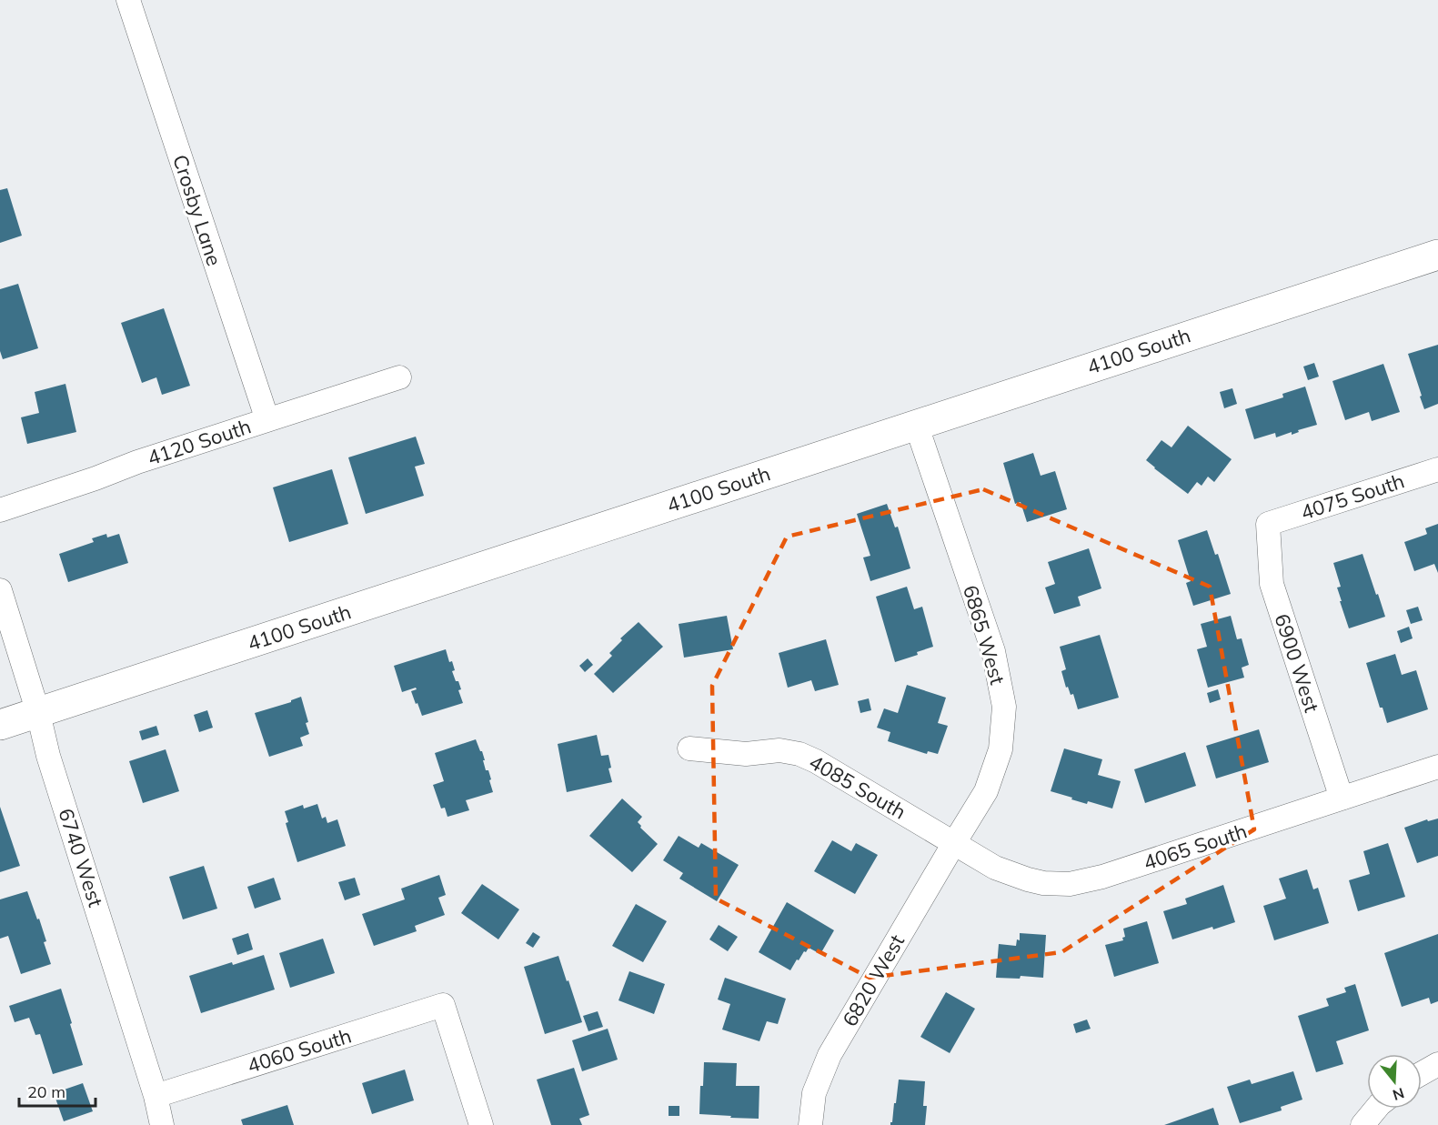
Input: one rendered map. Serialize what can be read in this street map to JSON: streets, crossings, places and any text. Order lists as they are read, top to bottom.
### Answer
{
  "streets": {
    "main road": ["4100 South"],
    "street": [
      "Crosby Lane",
      "4120 South",
      "4075 South",
      "6865 West",
      "6900 West",
      "4085 South",
      "4065 South",
      "6740 West",
      "6820 West",
      "4060 South"
    ]
  },
  "crossings": [
    ["Crosby Lane", "4120 South"],
    ["4100 South", "6865 West"],
    ["4100 South", "6740 West"],
    ["4075 South", "6900 West"],
    ["6865 West", "4085 South"],
    ["6865 West", "4065 South"],
    ["6865 West", "6820 West"],
    ["6900 West", "4065 South"],
    ["4085 South", "4065 South"],
    ["4085 South", "6820 West"],
    ["4065 South", "6820 West"],
    ["6740 West", "4060 South"]
  ],
  "scale_bar": "20 m",
  "north": "bottom"
}
